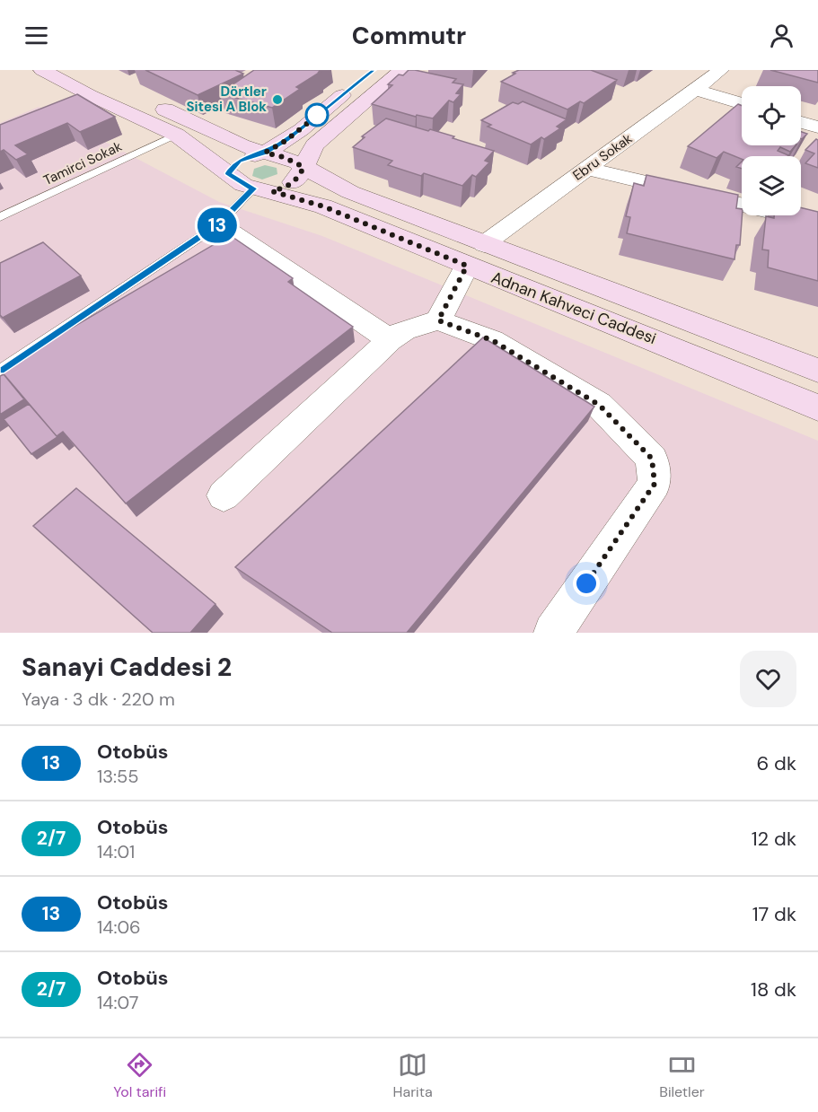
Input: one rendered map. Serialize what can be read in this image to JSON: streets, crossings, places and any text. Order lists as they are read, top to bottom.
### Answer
{
  "streets": {
    "main road": ["Adnan Kahveci Caddesi"],
    "street": ["Ebru Sokak"],
    "lane": ["Tamirci Sokak"]
  },
  "crossings": [
    ["Ebru Sokak", "Adnan Kahveci Caddesi"],
    ["Tamirci Sokak", "Adnan Kahveci Caddesi"]
  ],
  "places": ["Dörtler Sitesi A Blok"],
  "lines": ["bus line 13"],
  "page": {
    "header": "Commutr",
    "on_map": "13",
    "heading": ["Sanayi Caddesi 2", "Yaya · 3 dk · 220 m"],
    "list": [
      {
        "mark": "13",
        "name": "Otobüs",
        "note": "13:55",
        "value": "6 dk"
      },
      {
        "mark": "2/7",
        "name": "Otobüs",
        "note": "14:01",
        "value": "12 dk"
      },
      {
        "mark": "13",
        "name": "Otobüs",
        "note": "14:06",
        "value": "17 dk"
      },
      {
        "mark": "2/7",
        "name": "Otobüs",
        "note": "14:07",
        "value": "18 dk"
      }
    ],
    "tabs": ["Yol tarifi", "Harita", "Biletler"]
  }
}
